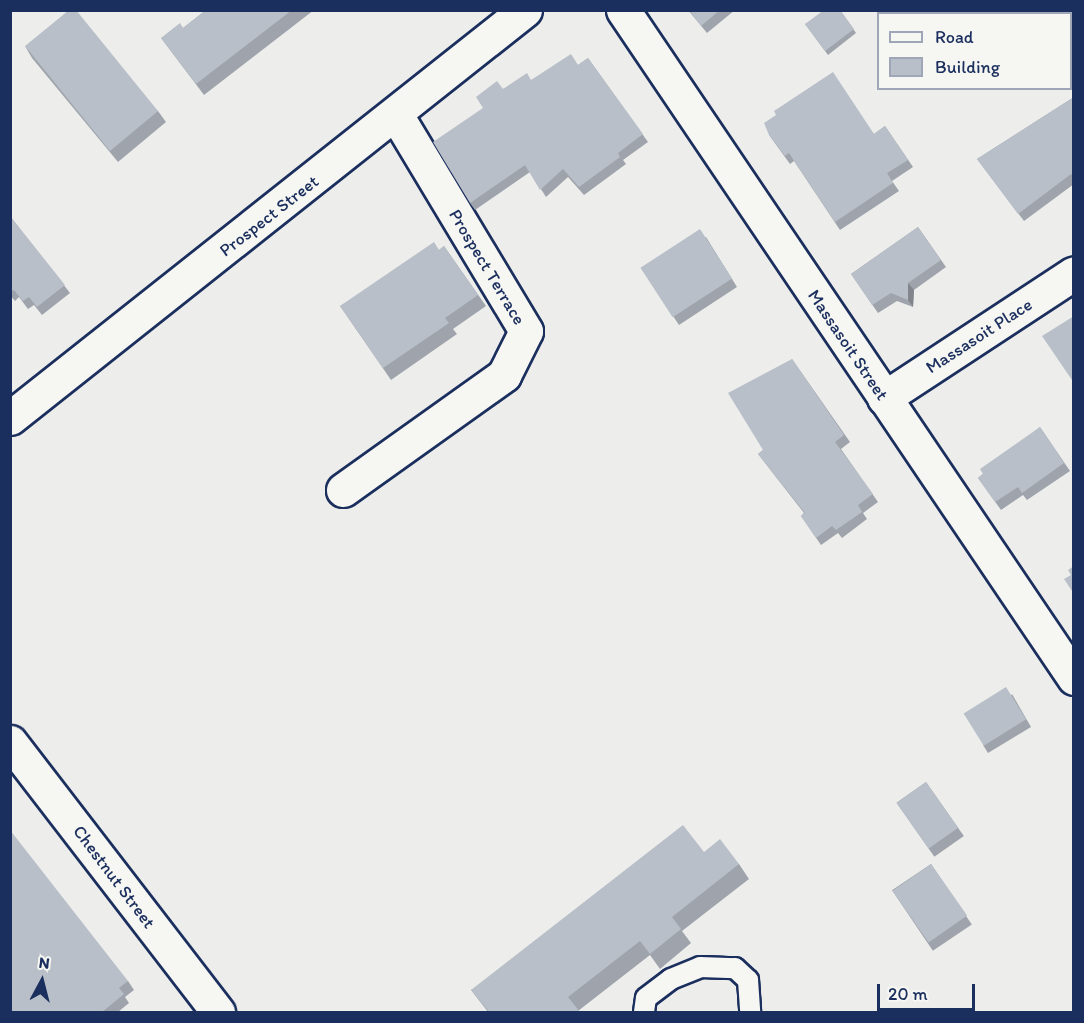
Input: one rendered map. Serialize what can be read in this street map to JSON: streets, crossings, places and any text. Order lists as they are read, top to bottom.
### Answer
{
  "streets": {
    "street": [
      "Prospect Street",
      "Prospect Terrace",
      "Massasoit Place",
      "Massasoit Street",
      "Chestnut Street"
    ]
  },
  "crossings": [
    ["Prospect Street", "Prospect Terrace"],
    ["Massasoit Place", "Massasoit Street"]
  ],
  "legend": ["Road", "Building"],
  "scale_bar": "20 m",
  "north": "top"
}
